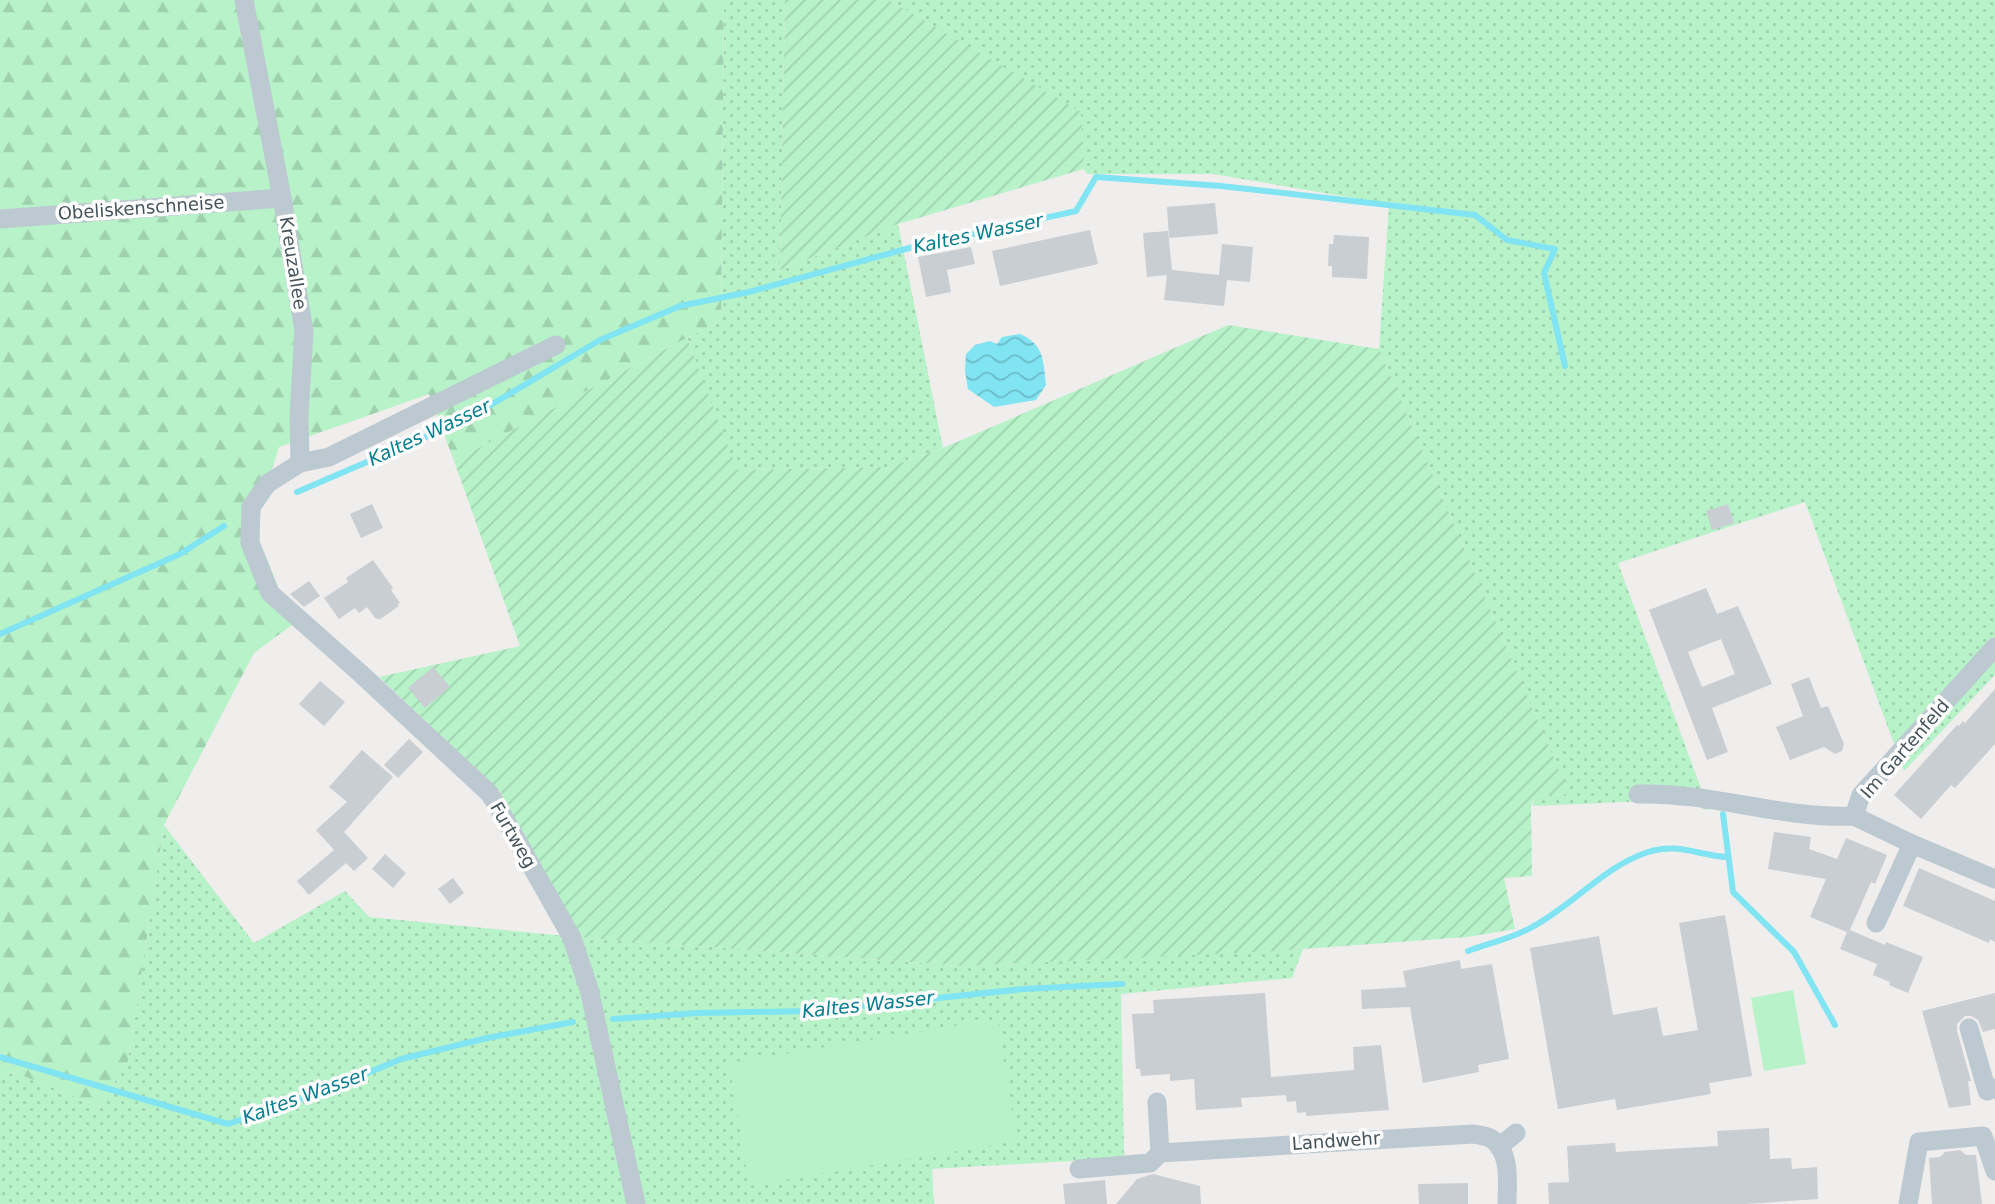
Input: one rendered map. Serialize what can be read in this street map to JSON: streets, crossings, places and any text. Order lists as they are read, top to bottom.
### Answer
{
  "streets": {
    "street": [
      "Obeliskenschneise",
      "Kreuzallee",
      "Im Gartenfeld",
      "Furtweg",
      "Landwehr"
    ]
  },
  "crossings": [
    ["Obeliskenschneise", "Kreuzallee"],
    ["Kreuzallee", "Furtweg"]
  ],
  "water": ["Kaltes Wasser"]
}
